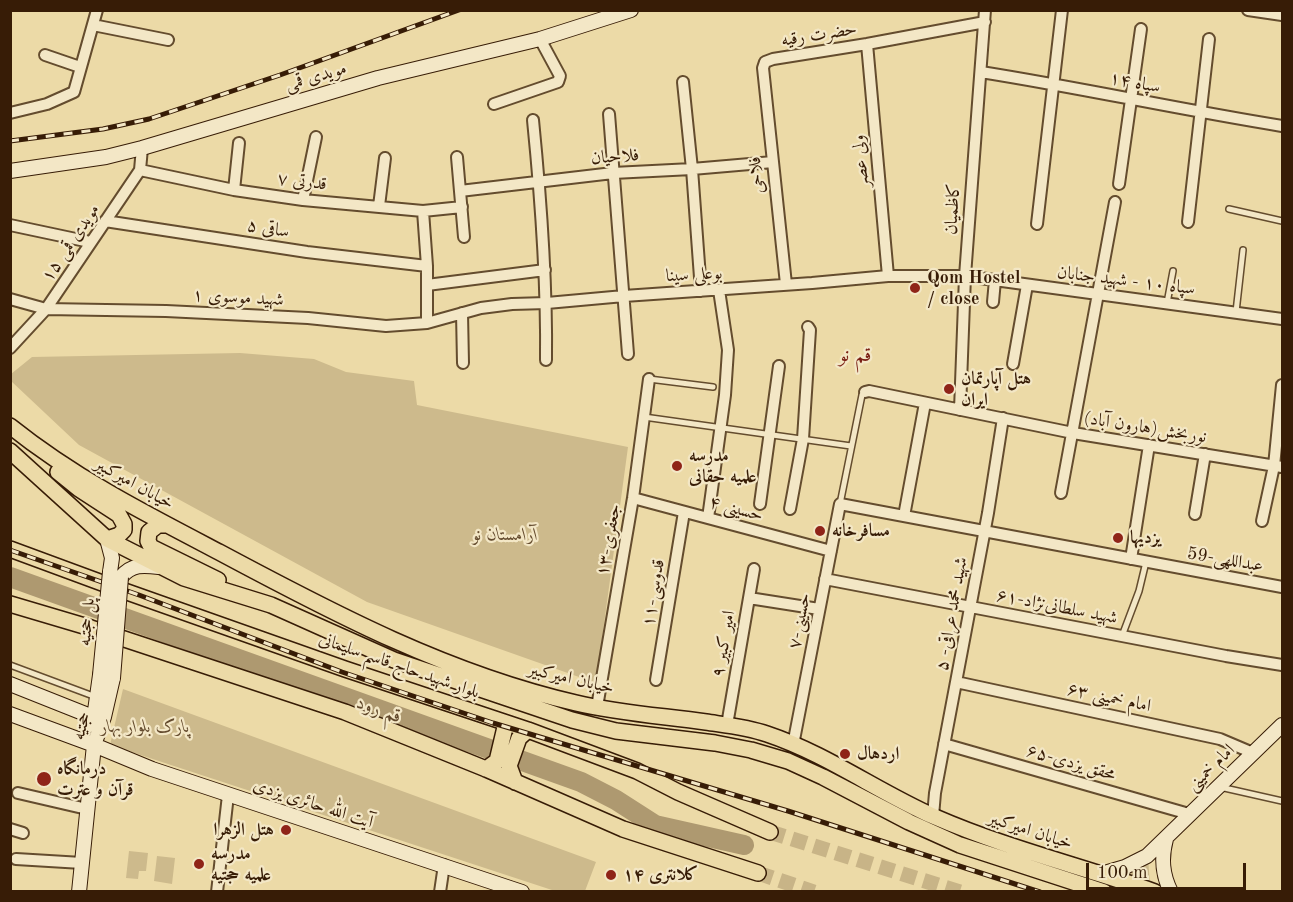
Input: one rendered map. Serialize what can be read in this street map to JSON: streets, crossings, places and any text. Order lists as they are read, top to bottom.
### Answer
{
  "streets": {
    "main road": [
      "مویدی قمی",
      "خیابان امیرکبیر",
      "پل حجتیه",
      "بلوار شهید حاج قاسم سلیمانی",
      "حجتیه",
      "امام خمینی",
      "آیت الله‌ حائری‌ یزدی"
    ],
    "street": [
      "حضرت رقیه",
      "سپاه ۱۴",
      "فلاحیان",
      "ولی عصر",
      "فلاحی",
      "قدرتی ۷",
      "کاظمیان",
      "ساقی ۵",
      "مویدی قمی ۱۵",
      "بوعلی سینا",
      "سپاه ۱۰ - شهید جنابان",
      "شهید موسوی ۱",
      "نوربخش(هارون آباد)",
      "حسینی ۴",
      "جعفری-۱۳",
      "عبداللهی-59",
      "قدوسی-۱۱",
      "شهید سلطانی‌نژاد-۶۱",
      "شهید محمد عراقی- ۵",
      "حسینی-۷",
      "امیر کبیر ۹",
      "امام خمینی ۶۳",
      "محقق یزدی-۶۵"
    ]
  },
  "crossings": [
    ["حضرت رقیه", "ولی عصر"],
    ["حضرت رقیه", "فلاحی"],
    ["حضرت رقیه", "کاظمیان"],
    ["مویدی قمی", "مویدی قمی ۱۵"],
    ["سپاه ۱۴", "کاظمیان"],
    ["فلاحیان", "فلاحی"],
    ["ولی عصر", "بوعلی سینا"],
    ["فلاحی", "بوعلی سینا"],
    ["قدرتی ۷", "مویدی قمی ۱۵"],
    ["کاظمیان", "بوعلی سینا"],
    ["کاظمیان", "سپاه ۱۰ - شهید جنابان"],
    ["کاظمیان", "نوربخش(هارون آباد)"],
    ["ساقی ۵", "مویدی قمی ۱۵"],
    ["مویدی قمی ۱۵", "شهید موسوی ۱"],
    ["بوعلی سینا", "سپاه ۱۰ - شهید جنابان"],
    ["بوعلی سینا", "شهید موسوی ۱"],
    ["نوربخش(هارون آباد)", "شهید محمد عراقی- ۵"],
    ["خیابان امیرکبیر", "جعفری-۱۳"],
    ["خیابان امیرکبیر", "شهید محمد عراقی- ۵"],
    ["خیابان امیرکبیر", "حسینی-۷"],
    ["خیابان امیرکبیر", "پل حجتیه"],
    ["خیابان امیرکبیر", "امیر کبیر ۹"],
    ["خیابان امیرکبیر", "امام خمینی"],
    ["حسینی ۴", "جعفری-۱۳"],
    ["حسینی ۴", "قدوسی-۱۱"],
    ["حسینی ۴", "حسینی-۷"],
    ["عبداللهی-59", "شهید محمد عراقی- ۵"],
    ["عبداللهی-59", "حسینی-۷"],
    ["شهید سلطانی‌نژاد-۶۱", "شهید محمد عراقی- ۵"],
    ["شهید سلطانی‌نژاد-۶۱", "حسینی-۷"],
    ["شهید محمد عراقی- ۵", "امام خمینی ۶۳"],
    ["شهید محمد عراقی- ۵", "محقق یزدی-۶۵"],
    ["پل حجتیه", "حجتیه"],
    ["امام خمینی ۶۳", "امام خمینی"],
    ["حجتیه", "آیت الله‌ حائری‌ یزدی"],
    ["محقق یزدی-۶۵", "امام خمینی"]
  ],
  "districts": ["قم نو"],
  "water": ["قم رود"],
  "parks": ["آرامستان نو", "پارک بلوار بهار"],
  "places": [
    "Qom Hostel / close",
    "هتل آپارتمان ایران",
    "مدرسه علمیه حقانی",
    "مسافرخانه",
    "یزدیها",
    "اردهال",
    "درمانگاه قرآن و عترت",
    "هتل الزهرا",
    "مدرسه علمیه حجتیه",
    "کلانتری ۱۴"
  ],
  "scale_bar": "100 m"
}
